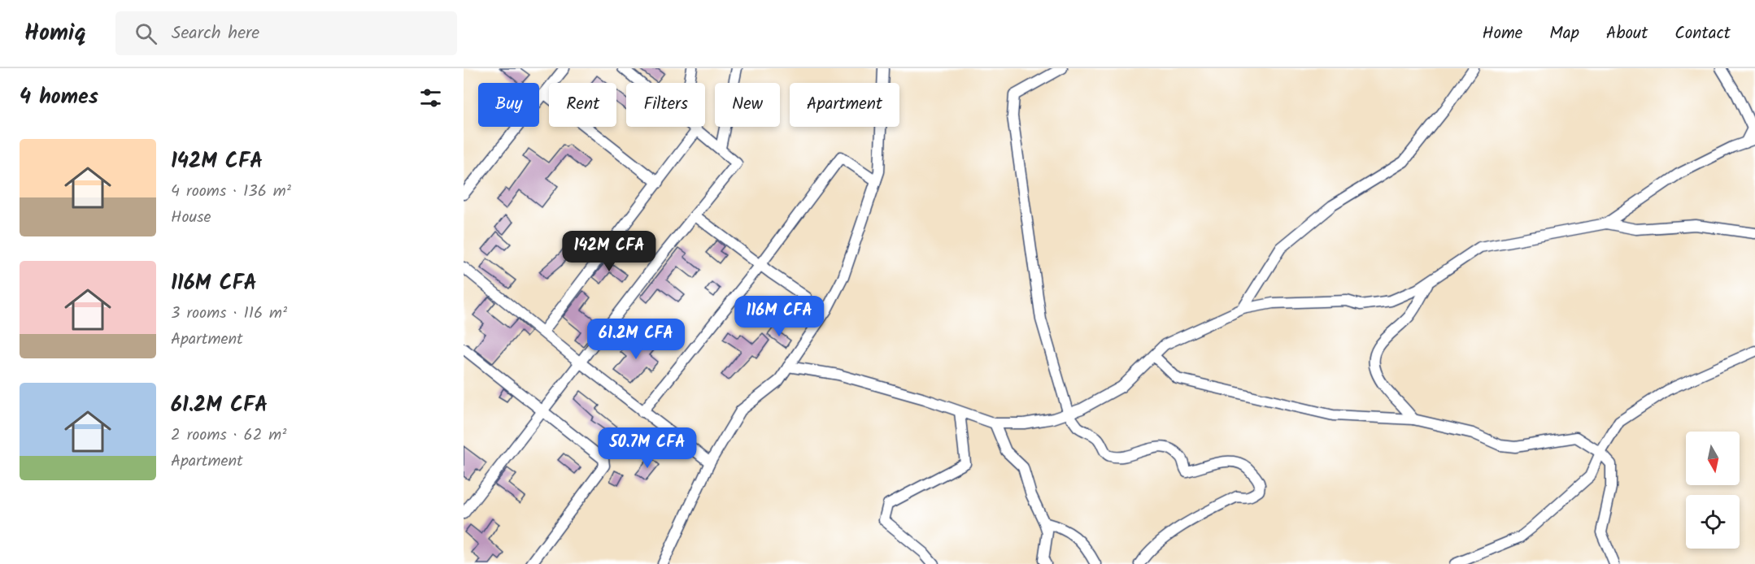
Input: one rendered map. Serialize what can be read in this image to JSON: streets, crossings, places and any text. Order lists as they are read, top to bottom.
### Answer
{
  "north": "bottom",
  "page": {
    "header": "Homiq",
    "search": "Search here",
    "nav": [
      "Home",
      "Map",
      "About",
      "Contact"
    ],
    "heading": "4 homes",
    "chip": [
      "Buy",
      "Rent",
      "Filters",
      "New",
      "Apartment"
    ],
    "list": [
      {
        "name": "142M CFA",
        "note": "4 rooms · 136 m² · House"
      },
      {
        "name": "116M CFA",
        "note": "3 rooms · 116 m² · Apartment"
      },
      {
        "name": "61.2M CFA",
        "note": "2 rooms · 62 m² · Apartment"
      }
    ],
    "price": [
      "142M CFA",
      "116M CFA",
      "61.2M CFA",
      "50.7M CFA"
    ]
  }
}
